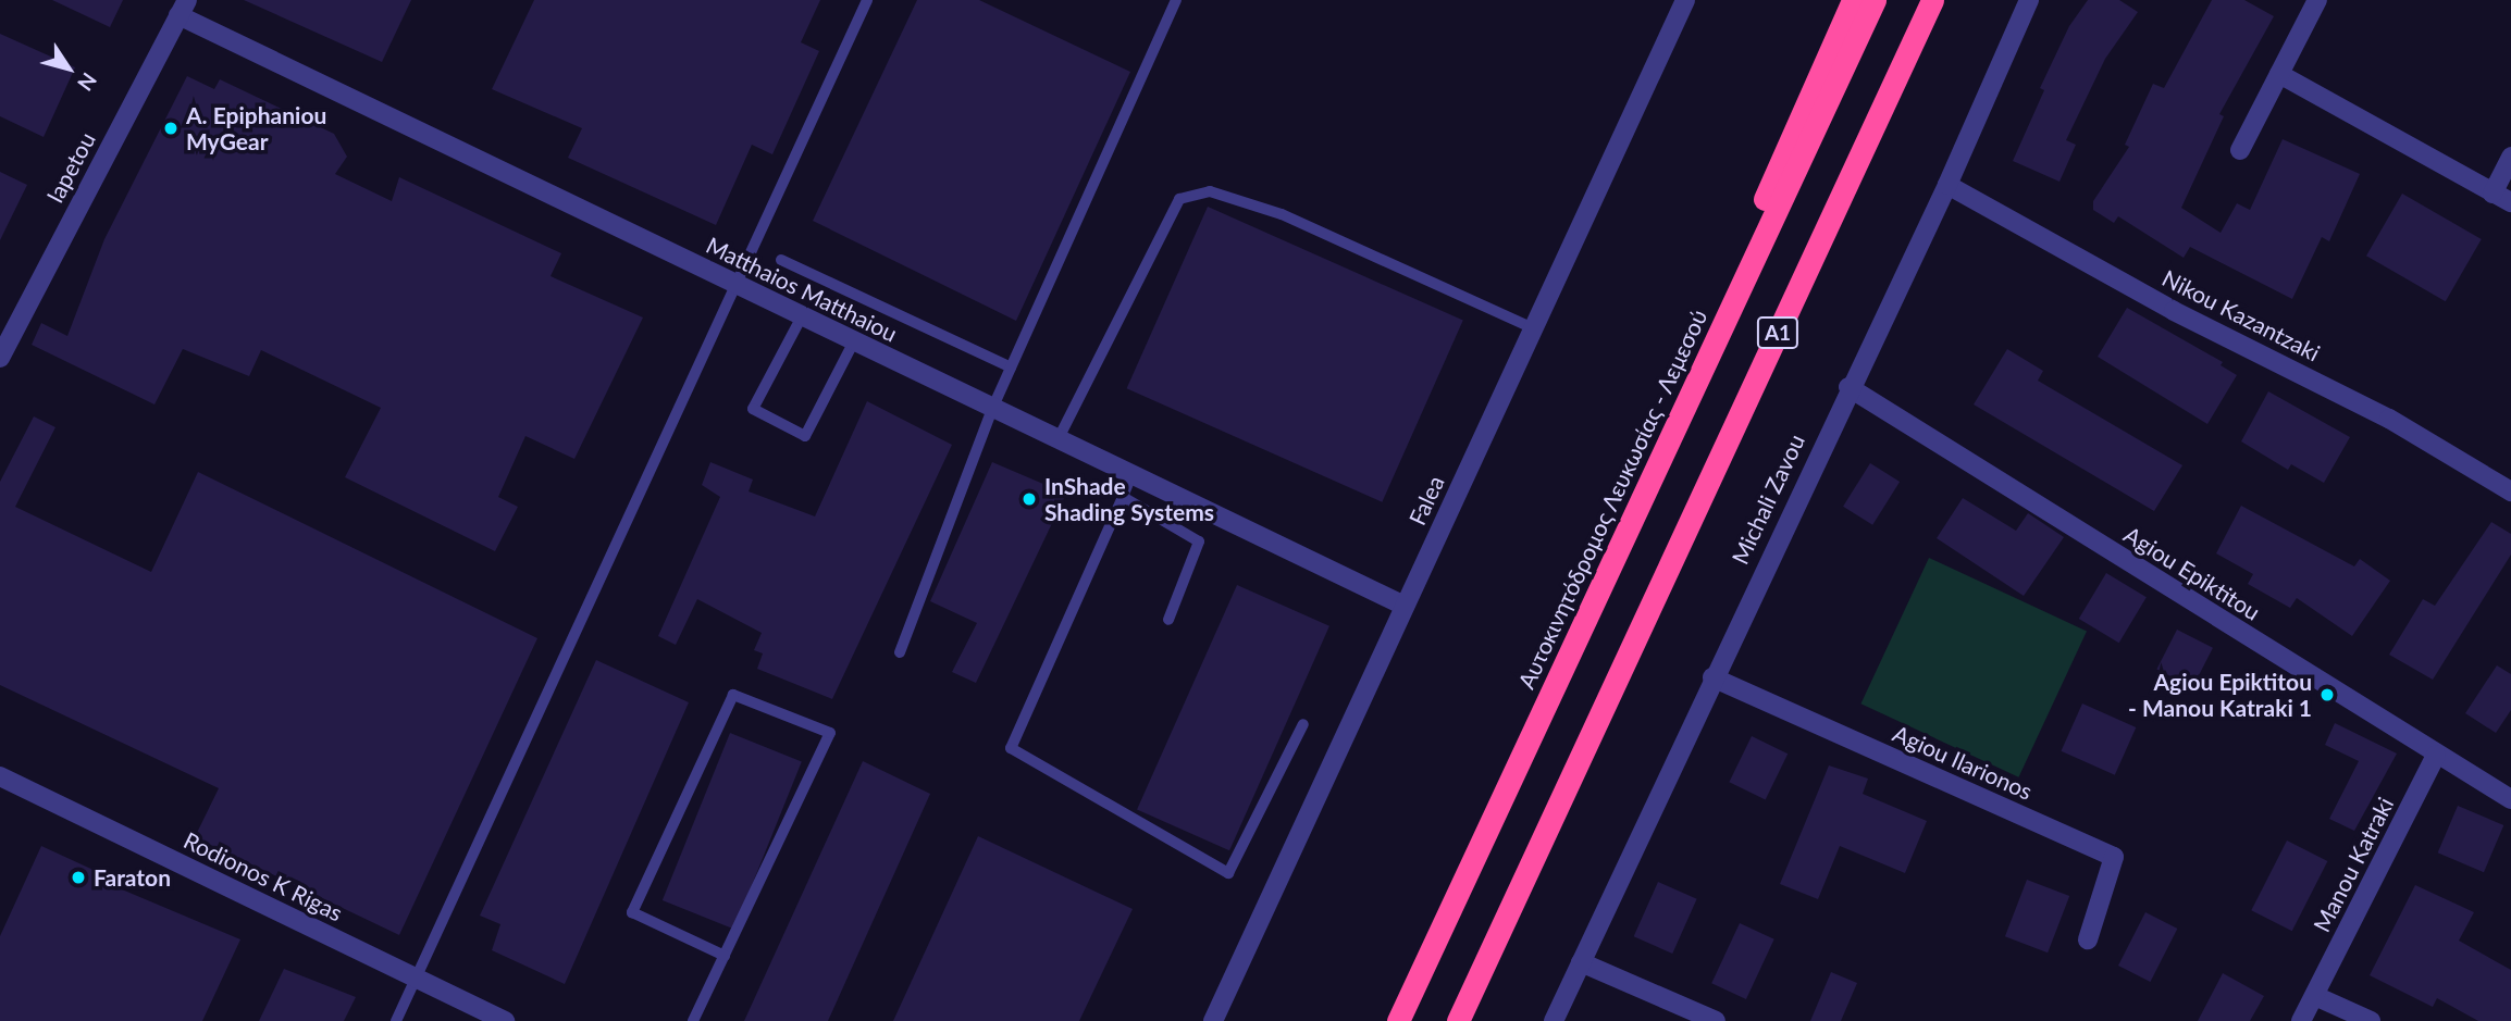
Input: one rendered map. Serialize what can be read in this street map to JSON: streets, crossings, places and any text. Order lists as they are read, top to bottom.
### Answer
{
  "streets": {
    "highway": ["A1", "Αυτοκινητόδρομος Λευκωσίας - Λεμεσού"],
    "street": [
      "Iapetou",
      "Matthaios Matthaiou",
      "Nikou Kazantzaki",
      "Michali Zavou",
      "Falea",
      "Agiou Epiktitou",
      "Agiou Ilarionos",
      "Manou Katraki",
      "Rodionos K Rigas"
    ]
  },
  "crossings": [
    ["Iapetou", "Matthaios Matthaiou"],
    ["Matthaios Matthaiou", "Falea"],
    ["Nikou Kazantzaki", "Michali Zavou"],
    ["Michali Zavou", "Agiou Epiktitou"],
    ["Michali Zavou", "Agiou Ilarionos"],
    ["Agiou Epiktitou", "Manou Katraki"]
  ],
  "places": [
    "A. Epiphaniou MyGear",
    "InShade Shading Systems",
    "Agiou Epiktitou - Manou Katraki 1",
    "Faraton"
  ],
  "north": "bottom right"
}
